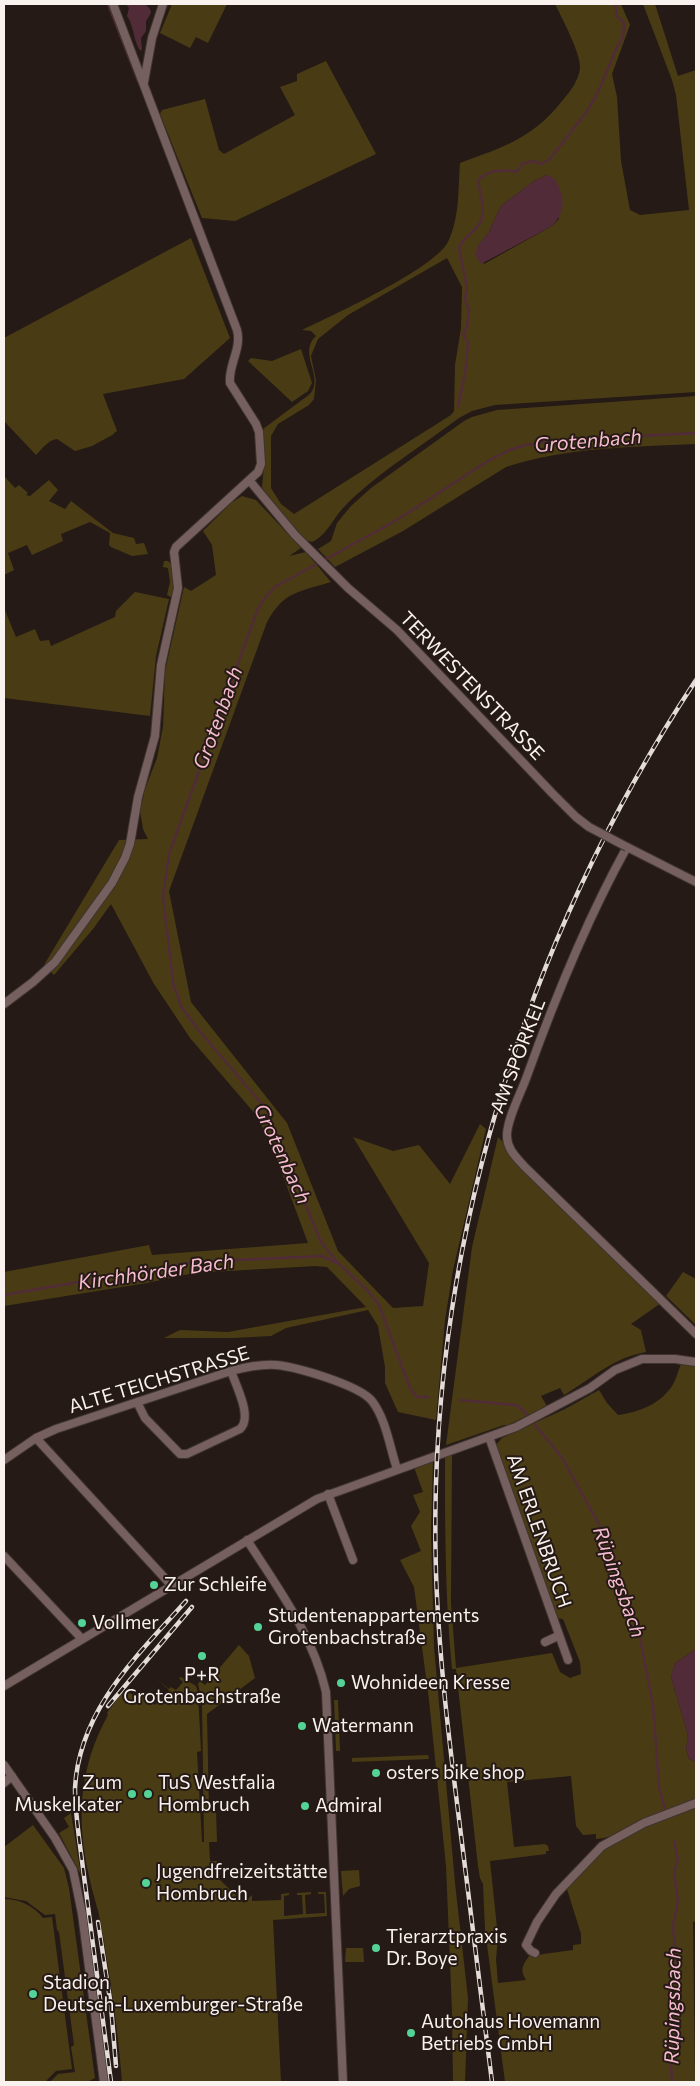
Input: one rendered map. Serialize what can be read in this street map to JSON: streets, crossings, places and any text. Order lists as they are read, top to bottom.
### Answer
{
  "streets": {
    "street": [
      "TERWESTENSTRASSE",
      "AM SPÖRKEL",
      "ALTE TEICHSTRASSE",
      "AM ERLENBRUCH"
    ]
  },
  "crossings": [
    ["TERWESTENSTRASSE", "AM SPÖRKEL"]
  ],
  "water": ["Grotenbach", "Kirchhörder Bach", "Rüpingsbach"],
  "places": [
    "Zur Schleife",
    "Vollmer",
    "Studentenappartements Grotenbachstraße",
    "P+R Grotenbachstraße",
    "Wohnideen Kresse",
    "Watermann",
    "osters bike shop",
    "Zum Muskelkater",
    "TuS Westfalia Hombruch",
    "Admiral",
    "Jugendfreizeitstätte Hombruch",
    "Tierarztpraxis Dr. Boye",
    "Stadion Deutsch-Luxemburger-Straße",
    "Autohaus Hovemann Betriebs GmbH"
  ]
}
